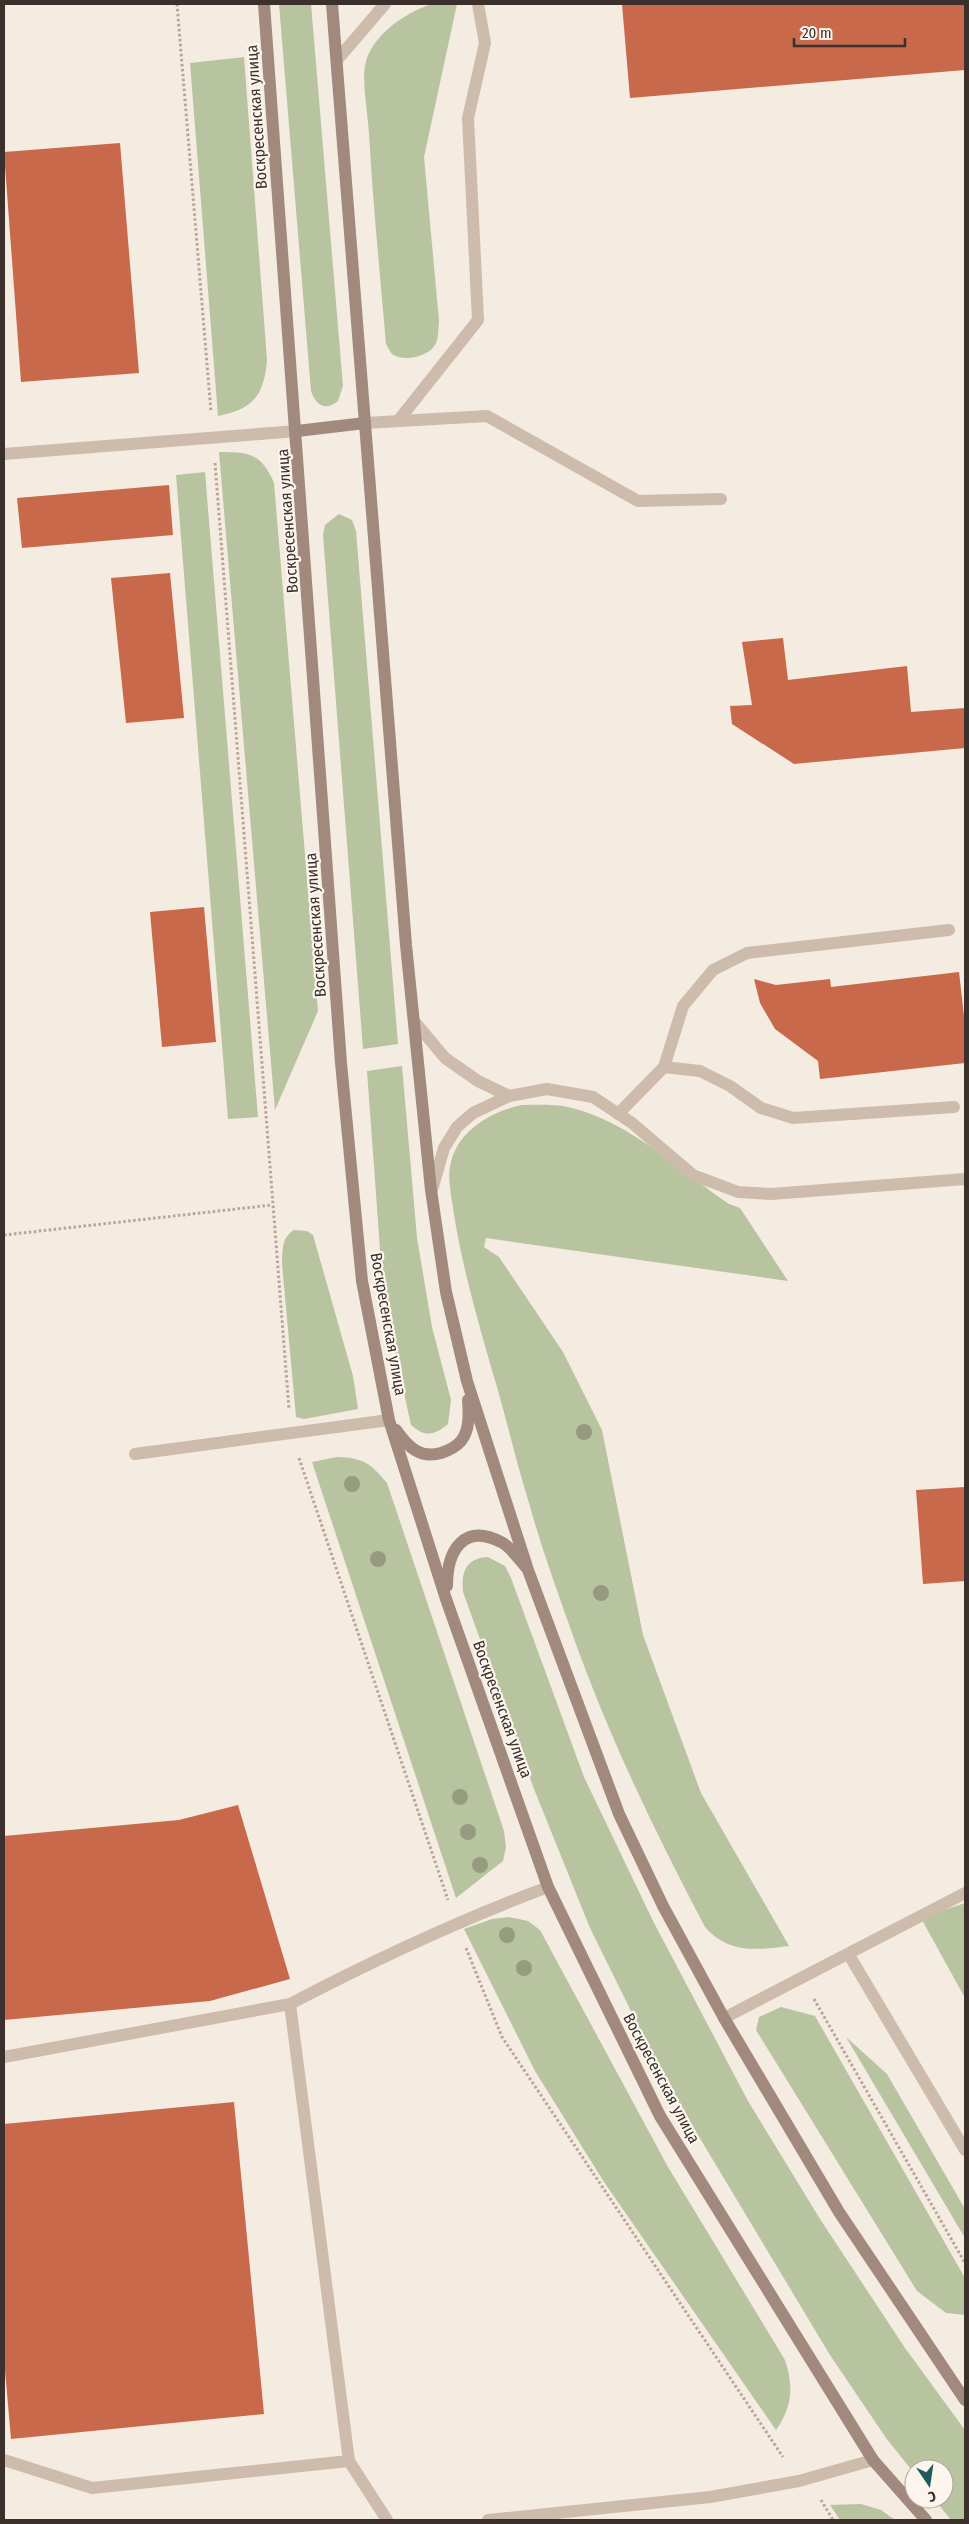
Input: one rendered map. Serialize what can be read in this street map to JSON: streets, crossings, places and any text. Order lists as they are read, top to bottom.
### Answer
{
  "streets": {
    "main road": ["Воскресенская улица"]
  },
  "scale_bar": "20 m",
  "north": "bottom"
}
